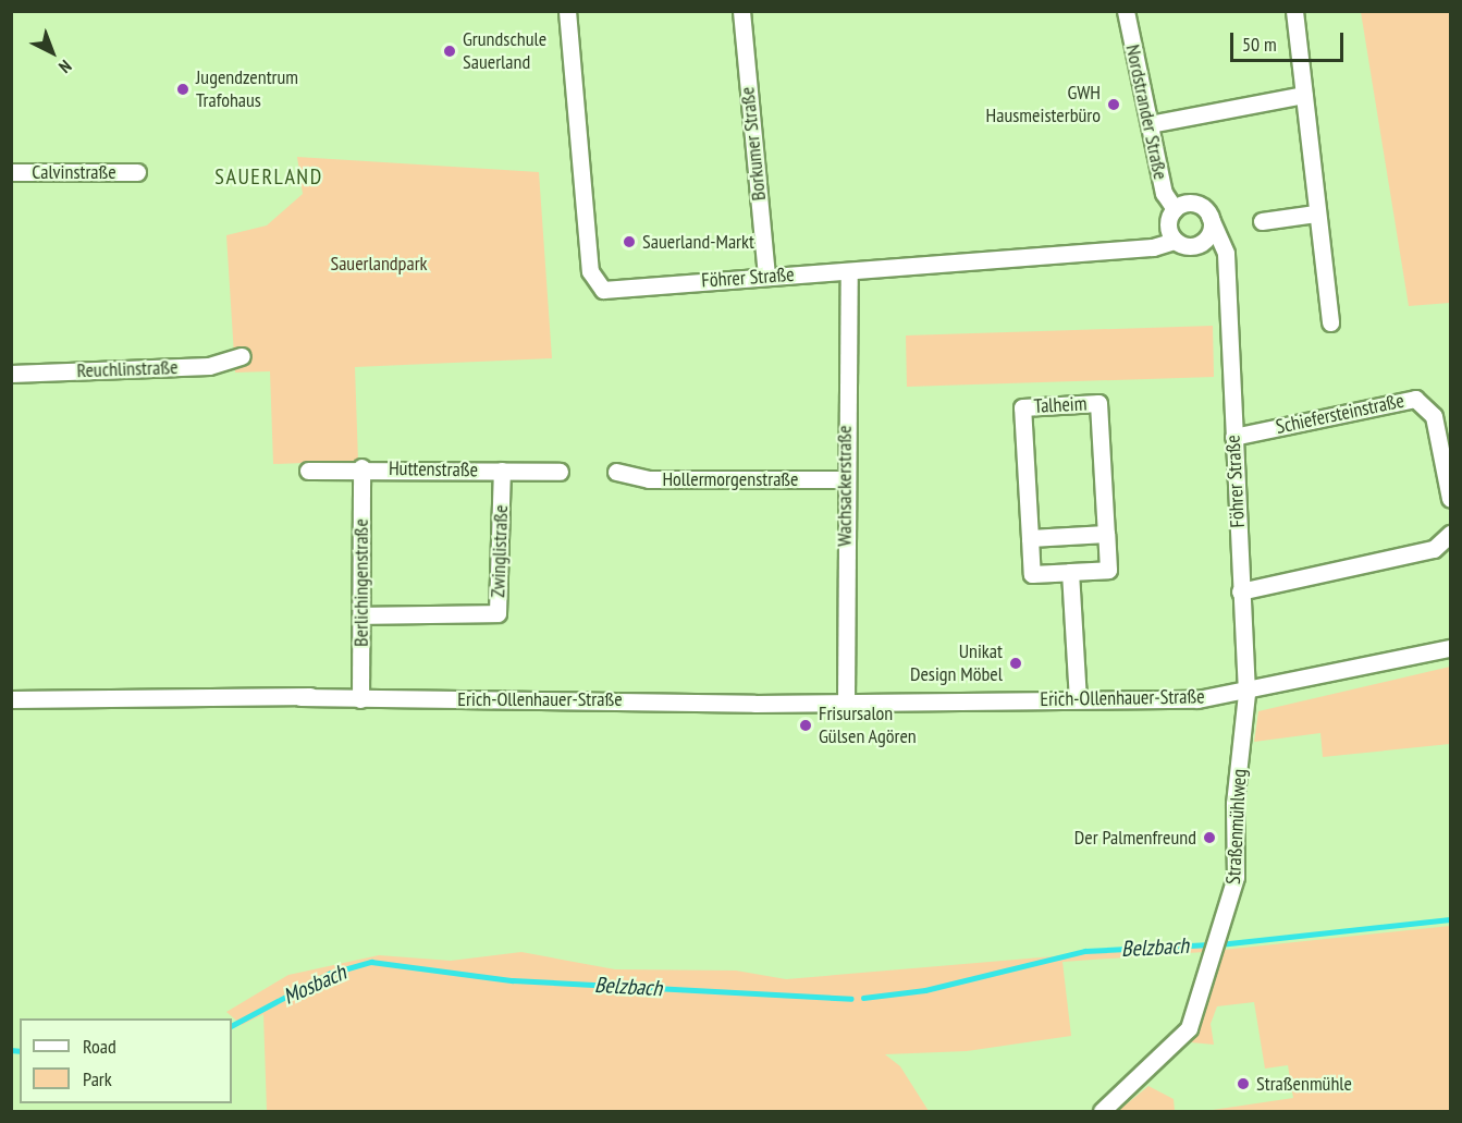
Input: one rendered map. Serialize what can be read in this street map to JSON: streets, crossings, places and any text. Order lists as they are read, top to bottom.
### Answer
{
  "streets": {
    "street": [
      "Nordstrander Straße",
      "Borkumer Straße",
      "Calvinstraße",
      "Föhrer Straße",
      "Reuchlinstraße",
      "Talheim",
      "Schiefersteinstraße",
      "Huttenstraße",
      "Hollermorgenstraße",
      "Wachsackerstraße",
      "Zwinglistraße",
      "Berlichingenstraße",
      "Erich-Ollenhauer-Straße",
      "Straßenmühlweg"
    ]
  },
  "crossings": [
    ["Nordstrander Straße", "Föhrer Straße"],
    ["Borkumer Straße", "Föhrer Straße"],
    ["Föhrer Straße", "Schiefersteinstraße"],
    ["Föhrer Straße", "Wachsackerstraße"],
    ["Föhrer Straße", "Erich-Ollenhauer-Straße"],
    ["Föhrer Straße", "Straßenmühlweg"],
    ["Huttenstraße", "Zwinglistraße"],
    ["Huttenstraße", "Berlichingenstraße"],
    ["Hollermorgenstraße", "Wachsackerstraße"],
    ["Wachsackerstraße", "Erich-Ollenhauer-Straße"],
    ["Zwinglistraße", "Berlichingenstraße"],
    ["Berlichingenstraße", "Erich-Ollenhauer-Straße"],
    ["Erich-Ollenhauer-Straße", "Straßenmühlweg"]
  ],
  "districts": ["SAUERLAND"],
  "water": ["Belzbach", "Mosbach"],
  "parks": ["Sauerlandpark"],
  "places": [
    "Grundschule Sauerland",
    "Jugendzentrum Trafohaus",
    "GWH Hausmeisterbüro",
    "Sauerland-Markt",
    "Unikat Design Möbel",
    "Frisursalon Gülsen Agören",
    "Der Palmenfreund",
    "Straßenmühle"
  ],
  "legend": ["Road", "Park"],
  "scale_bar": "50 m",
  "north": "bottom right"
}
